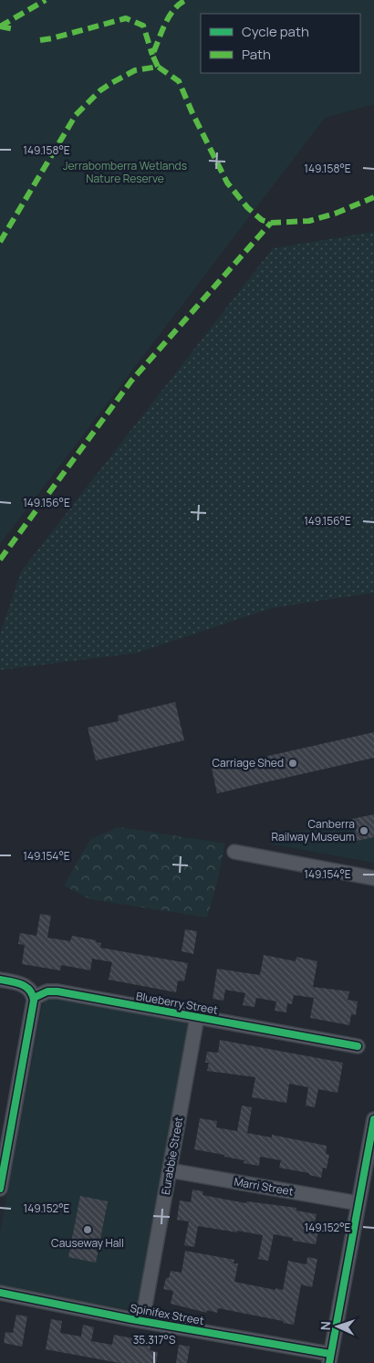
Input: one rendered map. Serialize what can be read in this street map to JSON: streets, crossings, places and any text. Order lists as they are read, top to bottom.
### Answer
{
  "streets": {
    "street": [
      "Blueberry Street",
      "Eurabbie Street",
      "Marri Street",
      "Spinifex Street"
    ]
  },
  "crossings": [
    ["Blueberry Street", "Eurabbie Street"],
    ["Eurabbie Street", "Marri Street"],
    ["Eurabbie Street", "Spinifex Street"]
  ],
  "parks": ["Jerrabomberra Wetlands Nature Reserve"],
  "places": ["Carriage Shed", "Canberra Railway Museum", "Causeway Hall"],
  "legend": ["Cycle path", "Path"],
  "north": "left",
  "coordinates": [
    "149.158°E",
    "149.156°E",
    "149.154°E",
    "149.152°E",
    "35.317°S"
  ]
}
